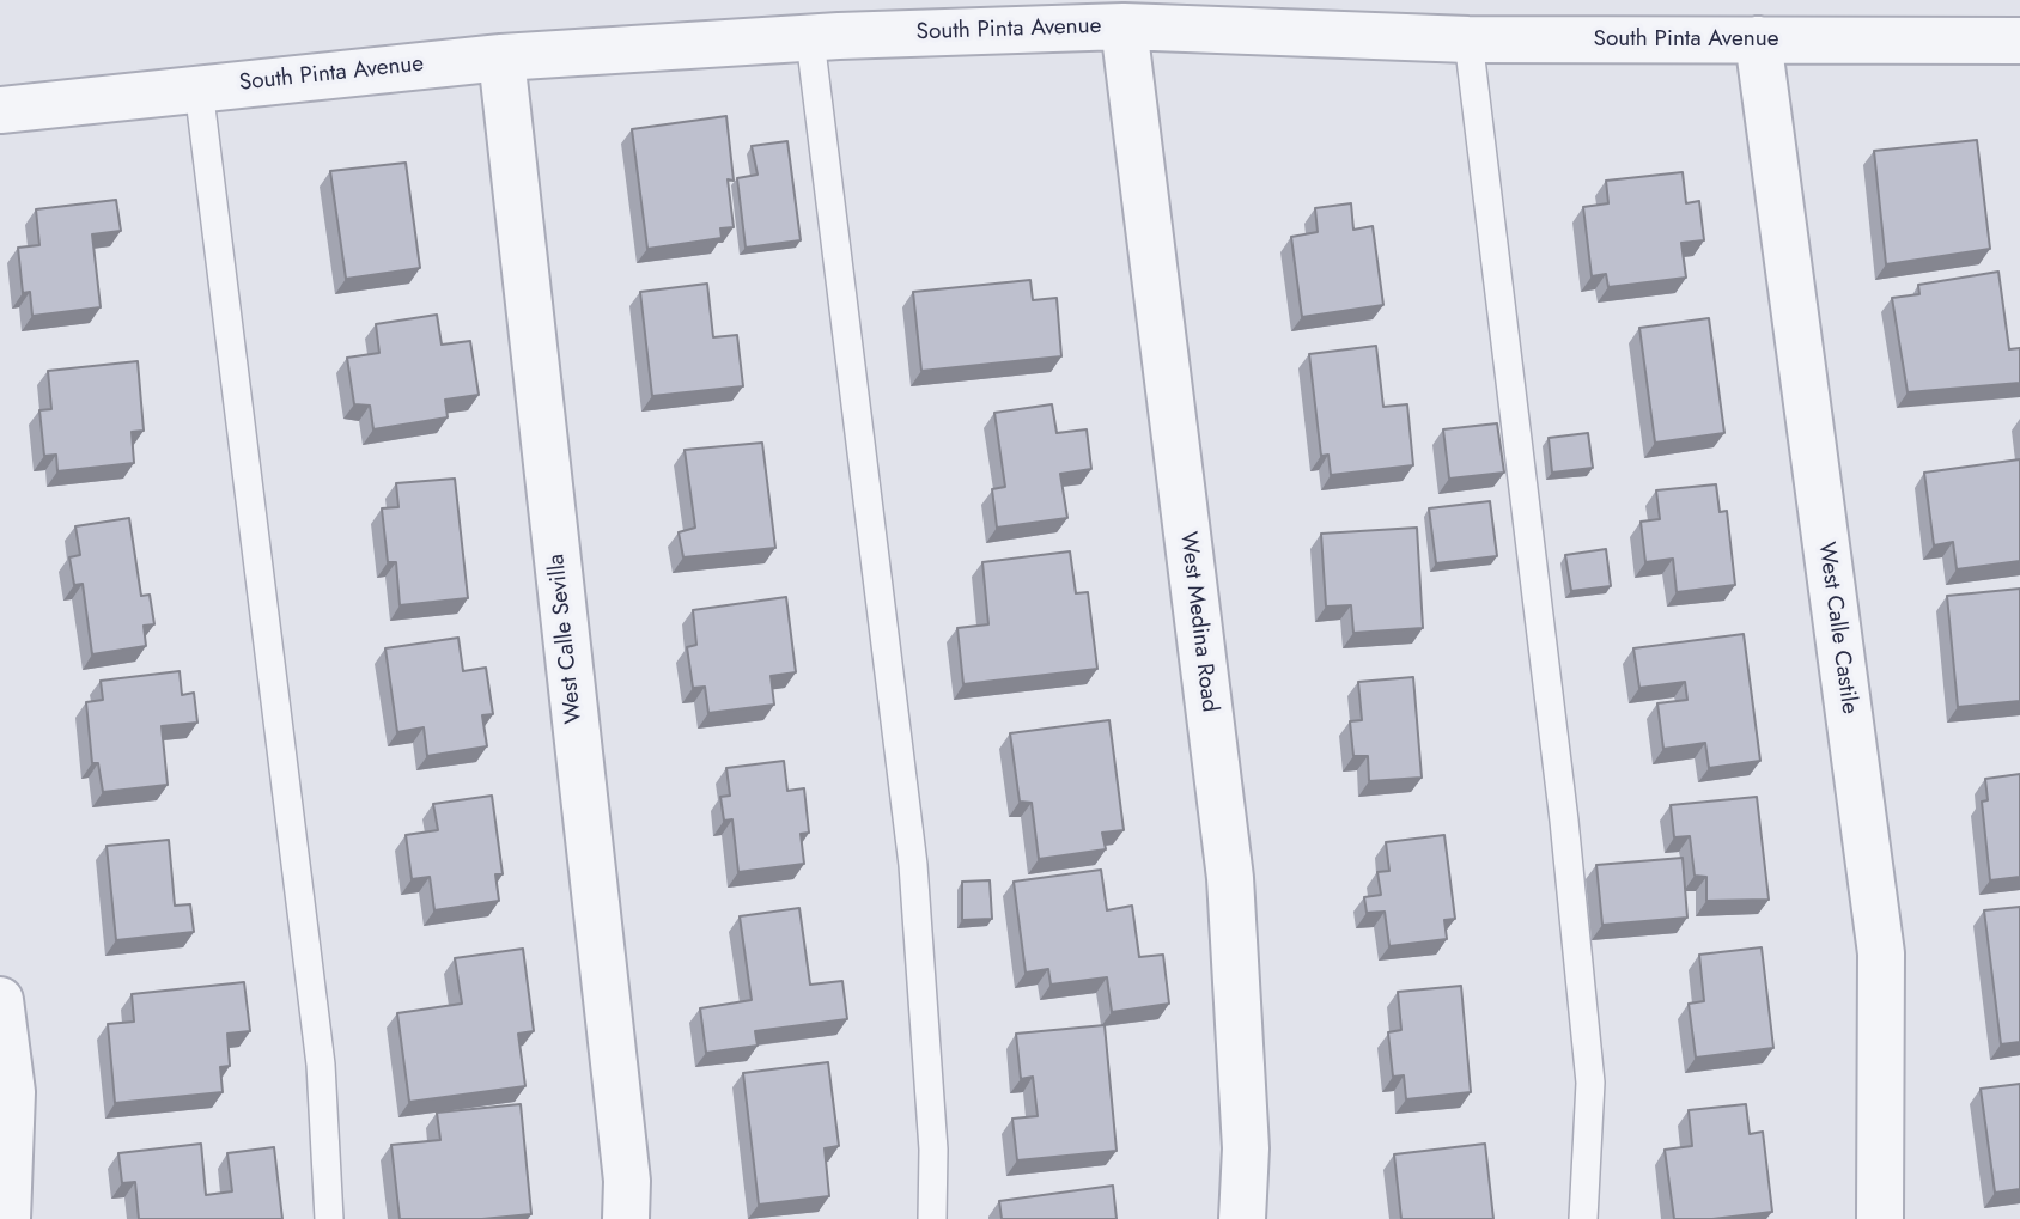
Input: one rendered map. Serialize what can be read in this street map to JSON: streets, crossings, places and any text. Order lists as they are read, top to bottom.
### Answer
{
  "streets": {
    "street": [
      "South Pinta Avenue",
      "West Medina Road",
      "West Calle Castile",
      "West Calle Sevilla"
    ]
  },
  "crossings": [
    ["South Pinta Avenue", "West Medina Road"],
    ["South Pinta Avenue", "West Calle Castile"],
    ["South Pinta Avenue", "West Calle Sevilla"]
  ]
}
